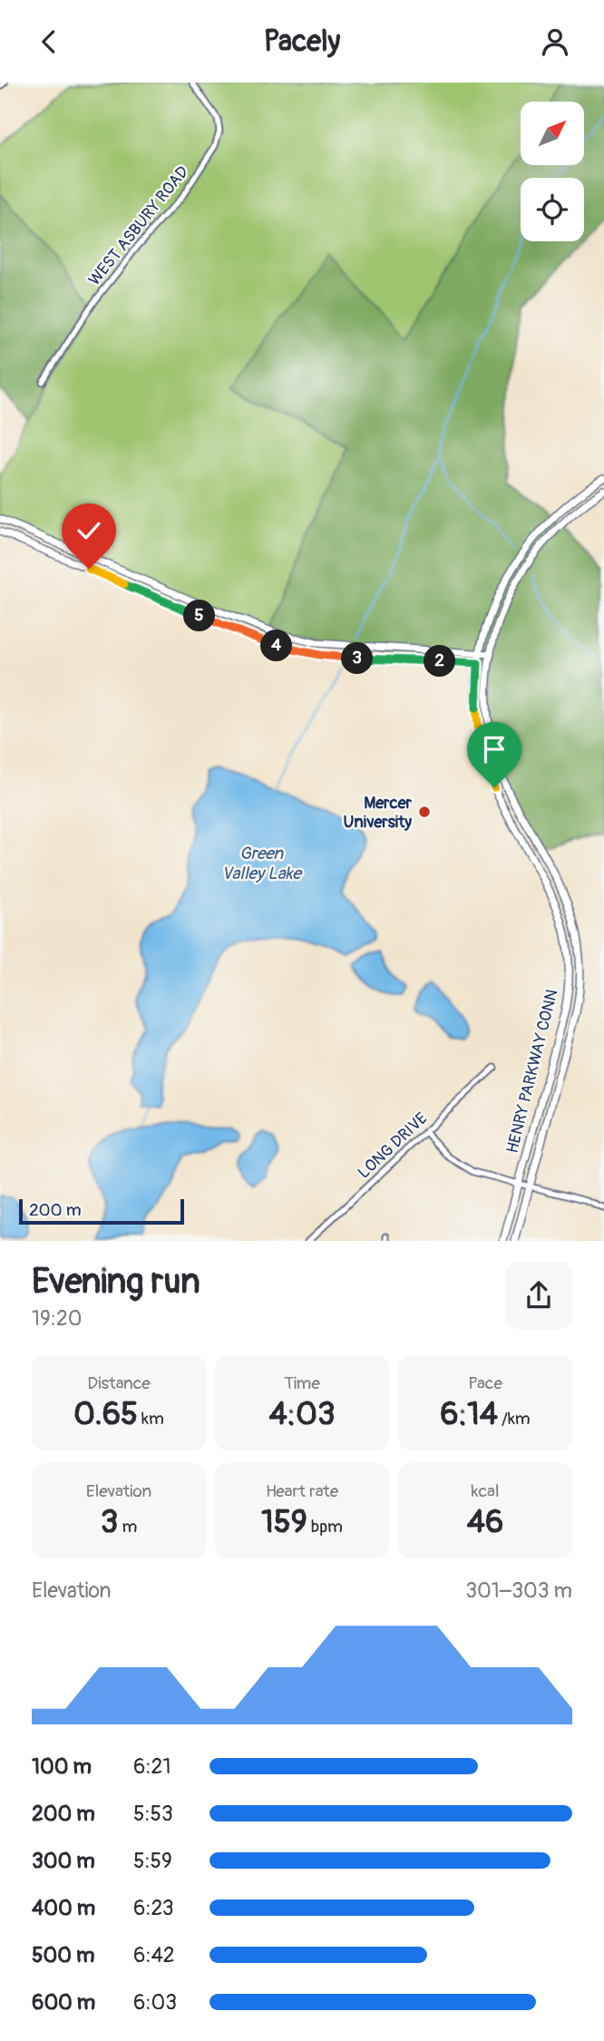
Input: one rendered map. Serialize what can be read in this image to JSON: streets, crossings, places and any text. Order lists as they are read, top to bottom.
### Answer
{
  "streets": {
    "street": ["WEST ASBURY ROAD", "HENRY PARKWAY CONN", "LONG DRIVE"]
  },
  "water": ["Green Valley Lake"],
  "places": ["Mercer University"],
  "scale_bar": "200 m",
  "north": "top right",
  "page": {
    "header": "Pacely",
    "pins": [
      "5",
      "4",
      "3",
      "2"
    ],
    "scale": "200 m",
    "heading": ["Evening run", "19:20"],
    "stats": [
      ["Distance", "0.65 km"],
      ["Time", "4:03"],
      ["Pace", "6:14 /km"],
      ["Elevation", "3 m"],
      ["Heart rate", "159 bpm"],
      ["kcal", "46"]
    ],
    "chart": ["Elevation", "301–303 m"],
    "list": [
      {
        "name": "100 m",
        "note": "6:21"
      },
      {
        "name": "200 m",
        "note": "5:53"
      },
      {
        "name": "300 m",
        "note": "5:59"
      },
      {
        "name": "400 m",
        "note": "6:23"
      },
      {
        "name": "500 m",
        "note": "6:42"
      },
      {
        "name": "600 m",
        "note": "6:03"
      }
    ]
  }
}
